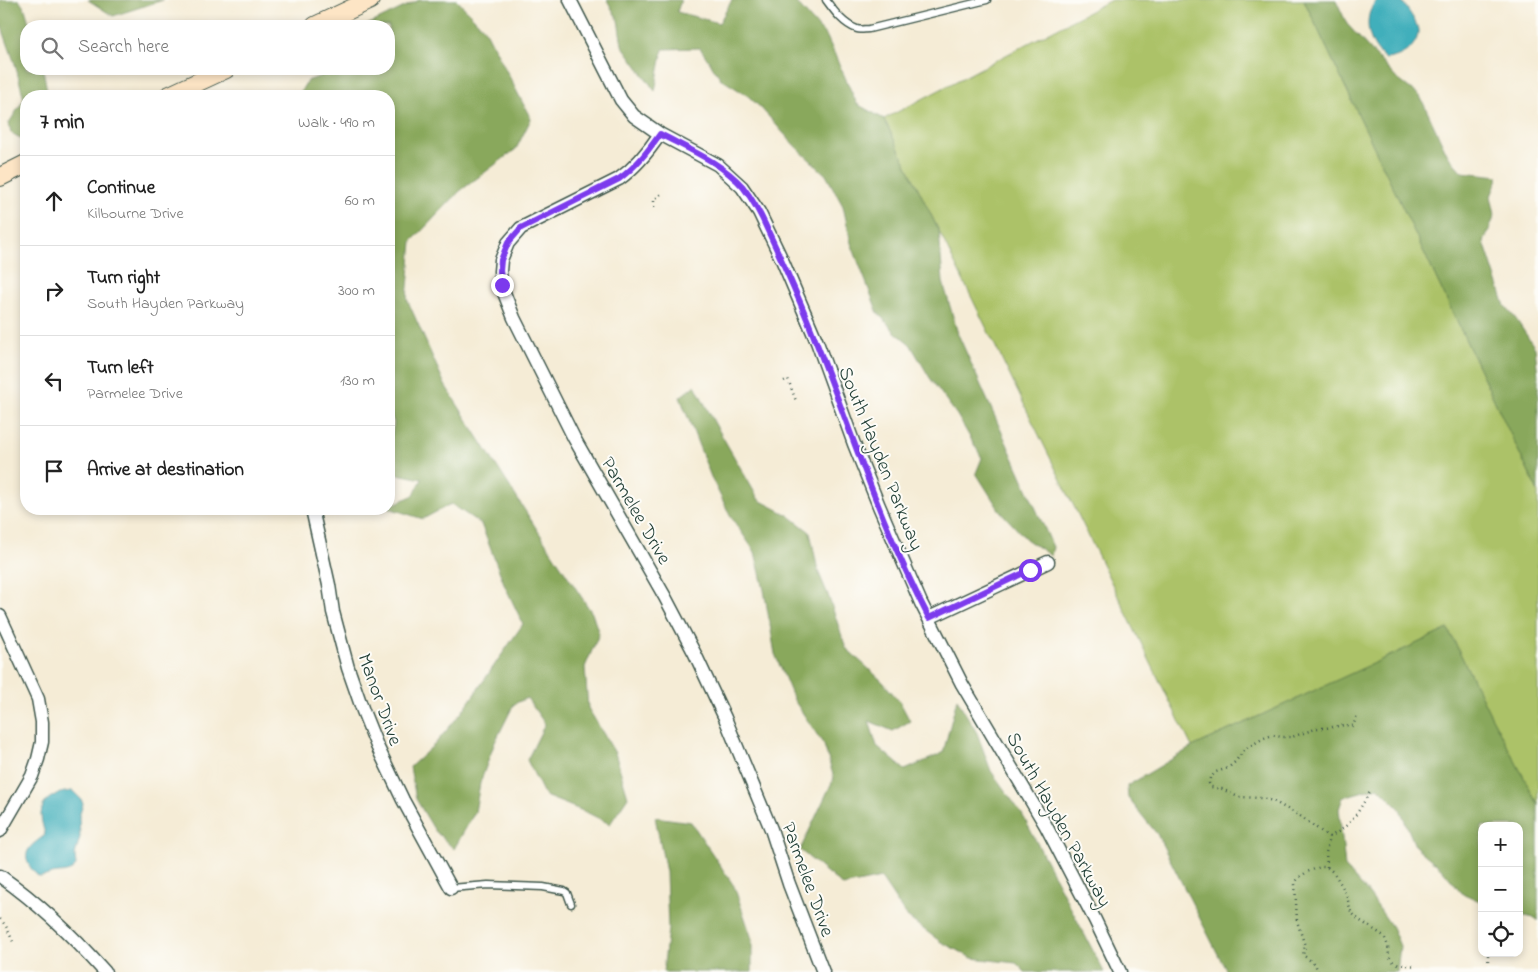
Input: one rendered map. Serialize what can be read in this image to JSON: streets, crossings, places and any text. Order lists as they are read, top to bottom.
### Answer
{
  "streets": {
    "street": ["South Hayden Parkway", "Parmelee Drive", "Manor Drive"]
  },
  "crossings": [
    ["South Hayden Parkway", "Parmelee Drive"]
  ],
  "page": {
    "search": "Search here",
    "heading": ["7 min", "Walk · 490 m"],
    "list": [
      ["Continue", "Kilbourne Drive", "60 m"],
      ["Turn right", "South Hayden Parkway", "300 m"],
      ["Turn left", "Parmelee Drive", "130 m"],
      "Arrive at destination"
    ],
    "map_buttons": ["+", "−"]
  }
}
